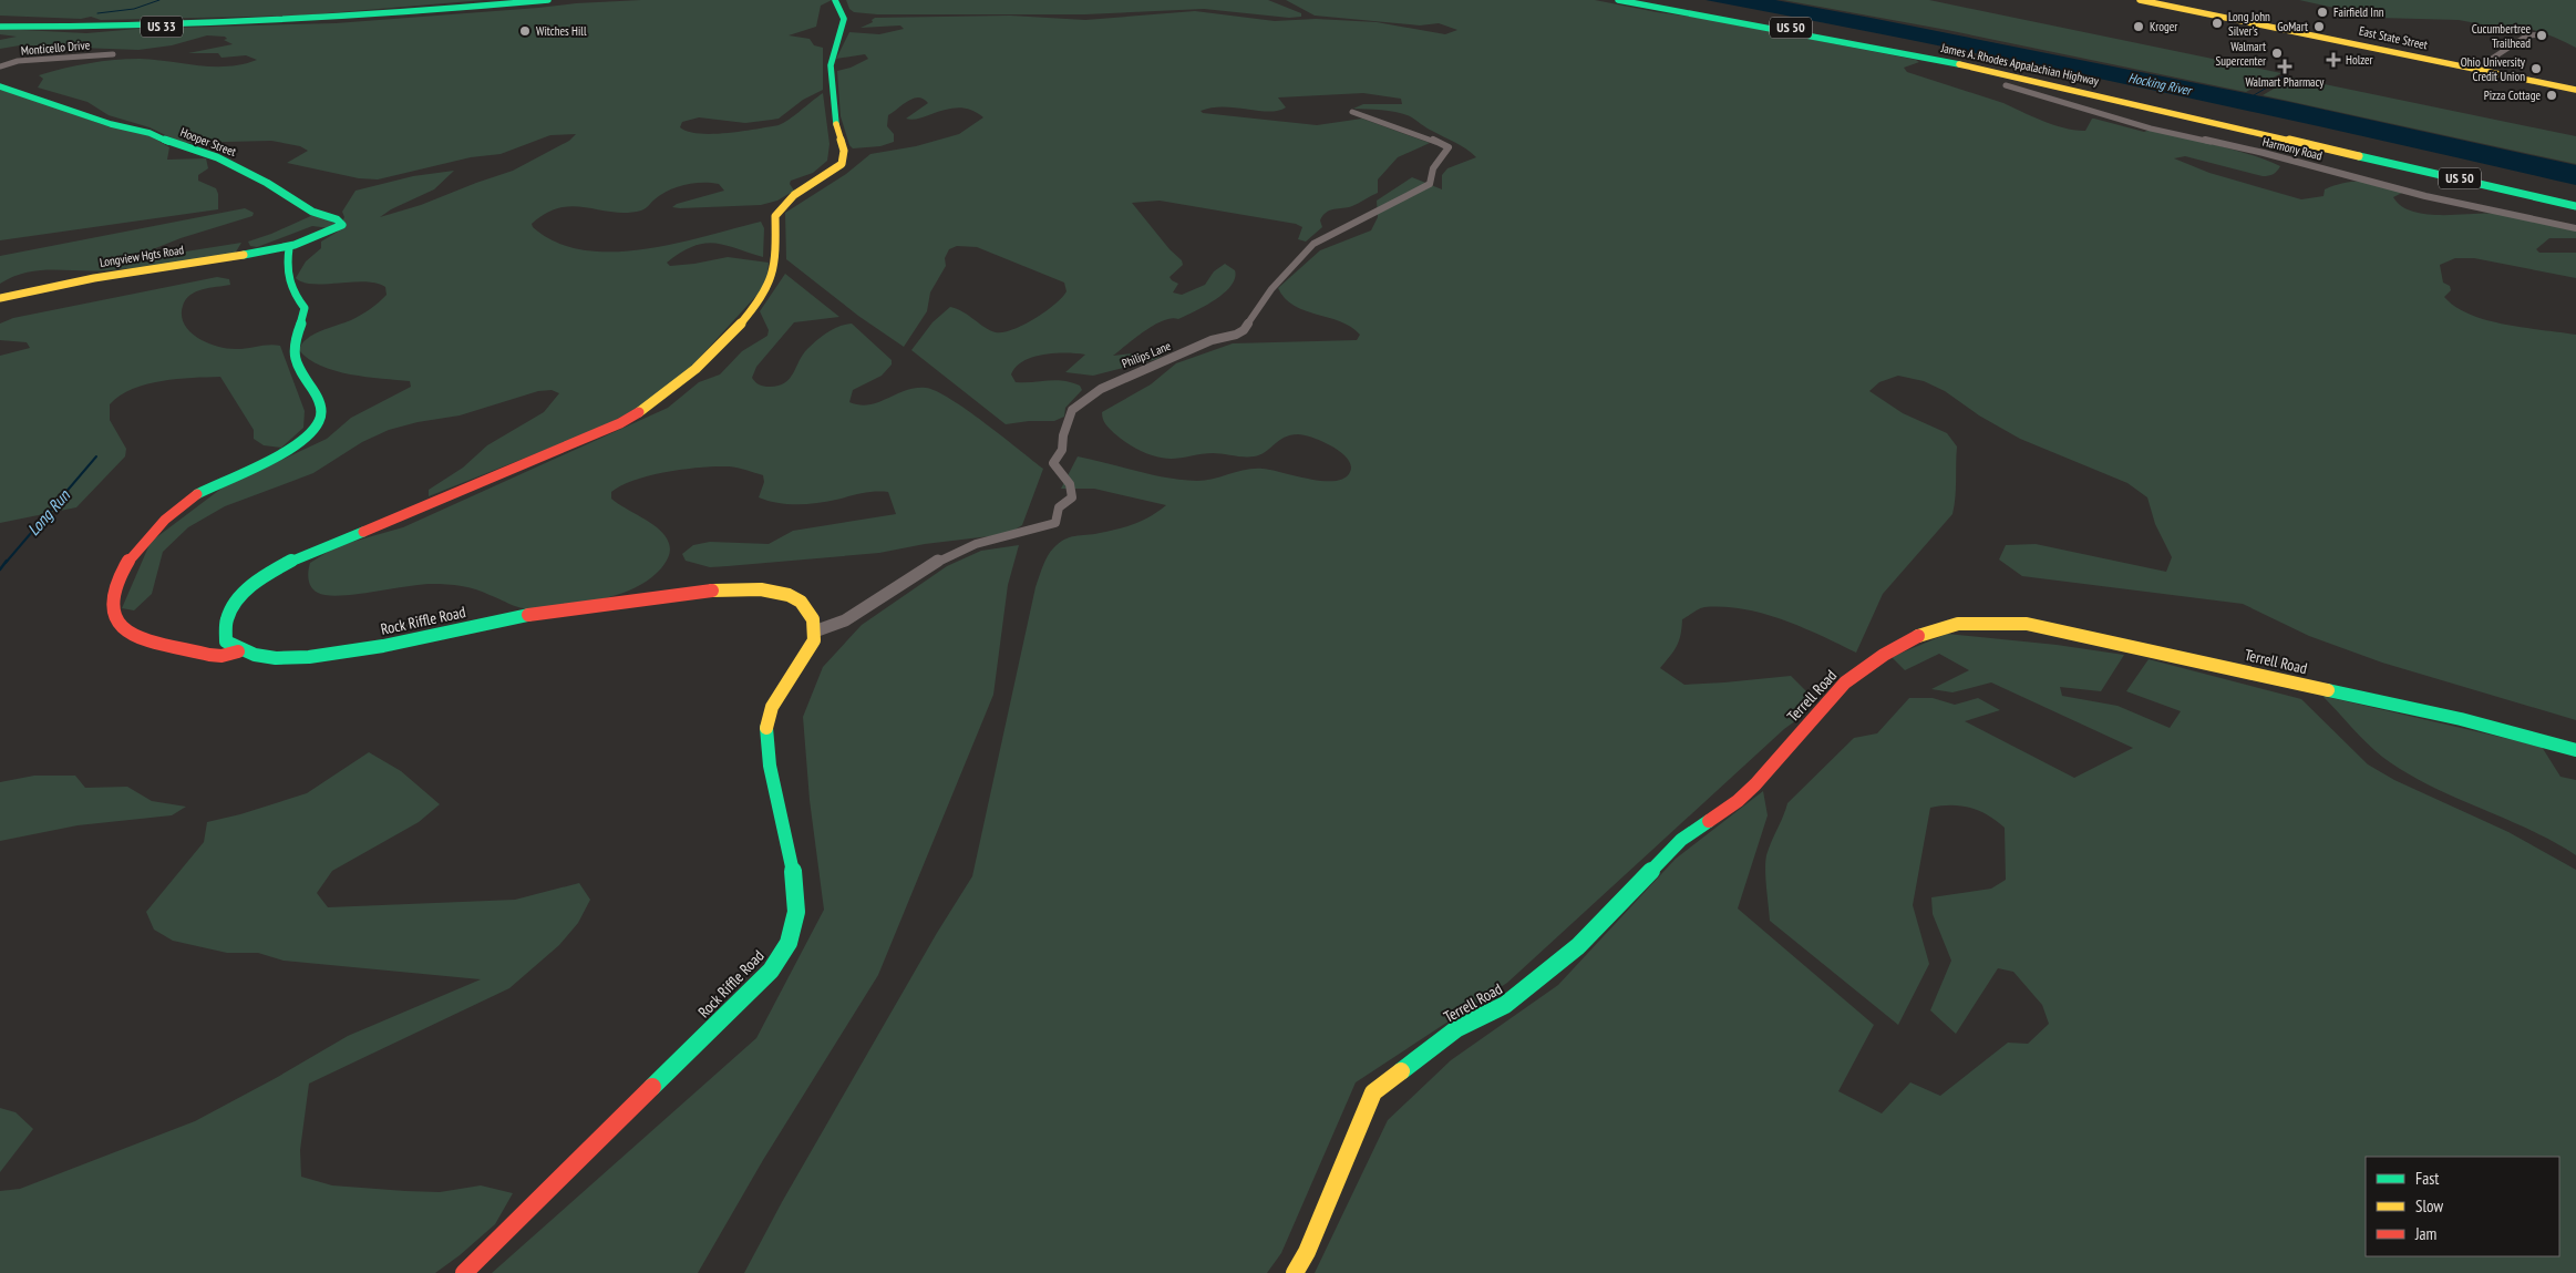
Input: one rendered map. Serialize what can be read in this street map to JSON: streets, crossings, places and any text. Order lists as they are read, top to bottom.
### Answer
{
  "streets": {
    "main road": [
      "US 33",
      "US 50",
      "East State Street",
      "James A. Rhodes Appalachian Highway",
      "Hooper Street",
      "Longview Hgts Road",
      "Rock Riffle Road",
      "Terrell Road"
    ],
    "street": ["Monticello Drive", "Harmony Road", "Philips Lane"]
  },
  "crossings": [
    ["Hooper Street", "Longview Hgts Road"],
    ["Hooper Street", "Rock Riffle Road"],
    ["Longview Hgts Road", "Rock Riffle Road"],
    ["Philips Lane", "Rock Riffle Road"]
  ],
  "water": ["Hocking River", "Long Run"],
  "places": {
    "other": [
      "Fairfield Inn",
      "Long John Silver's",
      "Kroger",
      "GoMart",
      "Witches Hill",
      "Cucumbertree Trailhead",
      "Walmart Supercenter",
      "Ohio University Credit Union",
      "Pizza Cottage"
    ],
    "health": ["Holzer", "Walmart Pharmacy"]
  },
  "legend": ["Fast", "Slow", "Jam"]
}
